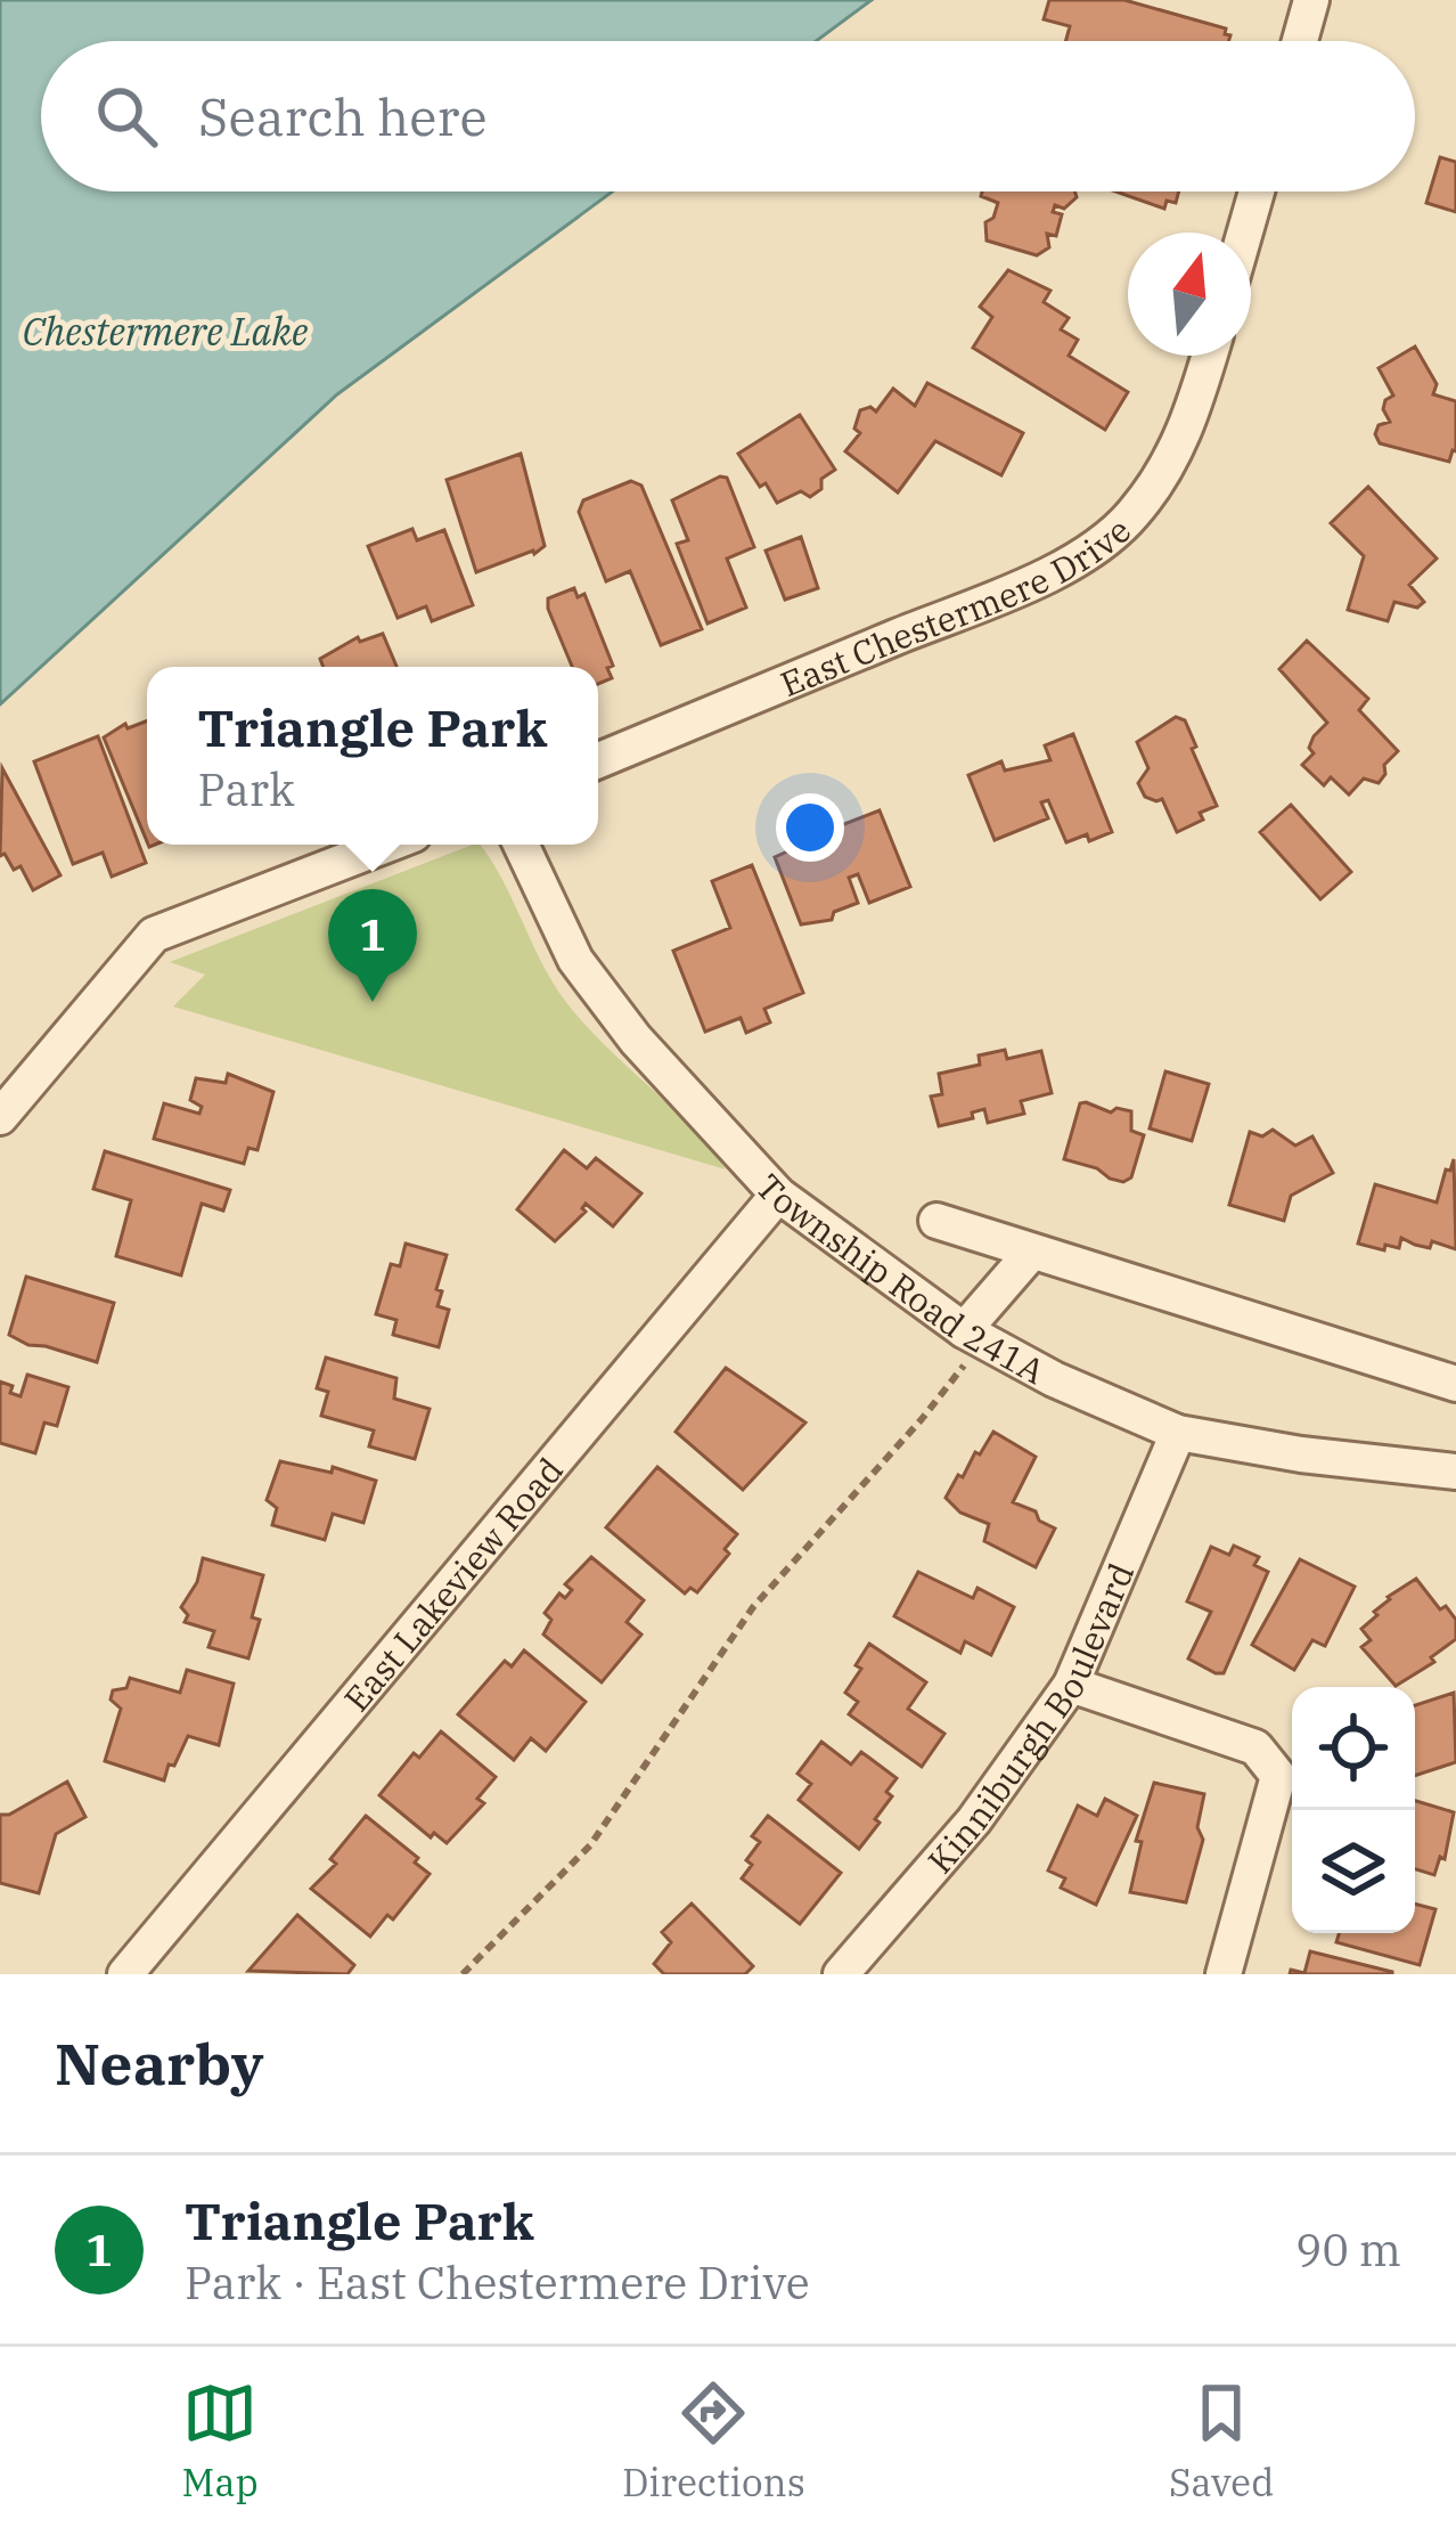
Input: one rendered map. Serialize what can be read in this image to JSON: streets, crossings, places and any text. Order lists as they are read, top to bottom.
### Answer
{
  "streets": {
    "street": [
      "East Chestermere Drive",
      "Township Road 241A",
      "East Lakeview Road",
      "Kinniburgh Boulevard"
    ]
  },
  "crossings": [
    ["Township Road 241A", "East Lakeview Road"],
    ["Township Road 241A", "Kinniburgh Boulevard"]
  ],
  "water": ["Chestermere Lake"],
  "north": "top",
  "page": {
    "search": "Search here",
    "popup": ["Triangle Park", "Park"],
    "pins": "1",
    "heading": "Nearby",
    "list": [
      {
        "mark": "1",
        "name": "Triangle Park",
        "note": "Park · East Chestermere Drive",
        "value": "90 m"
      }
    ],
    "nav": ["Map", "Directions", "Saved"]
  }
}
